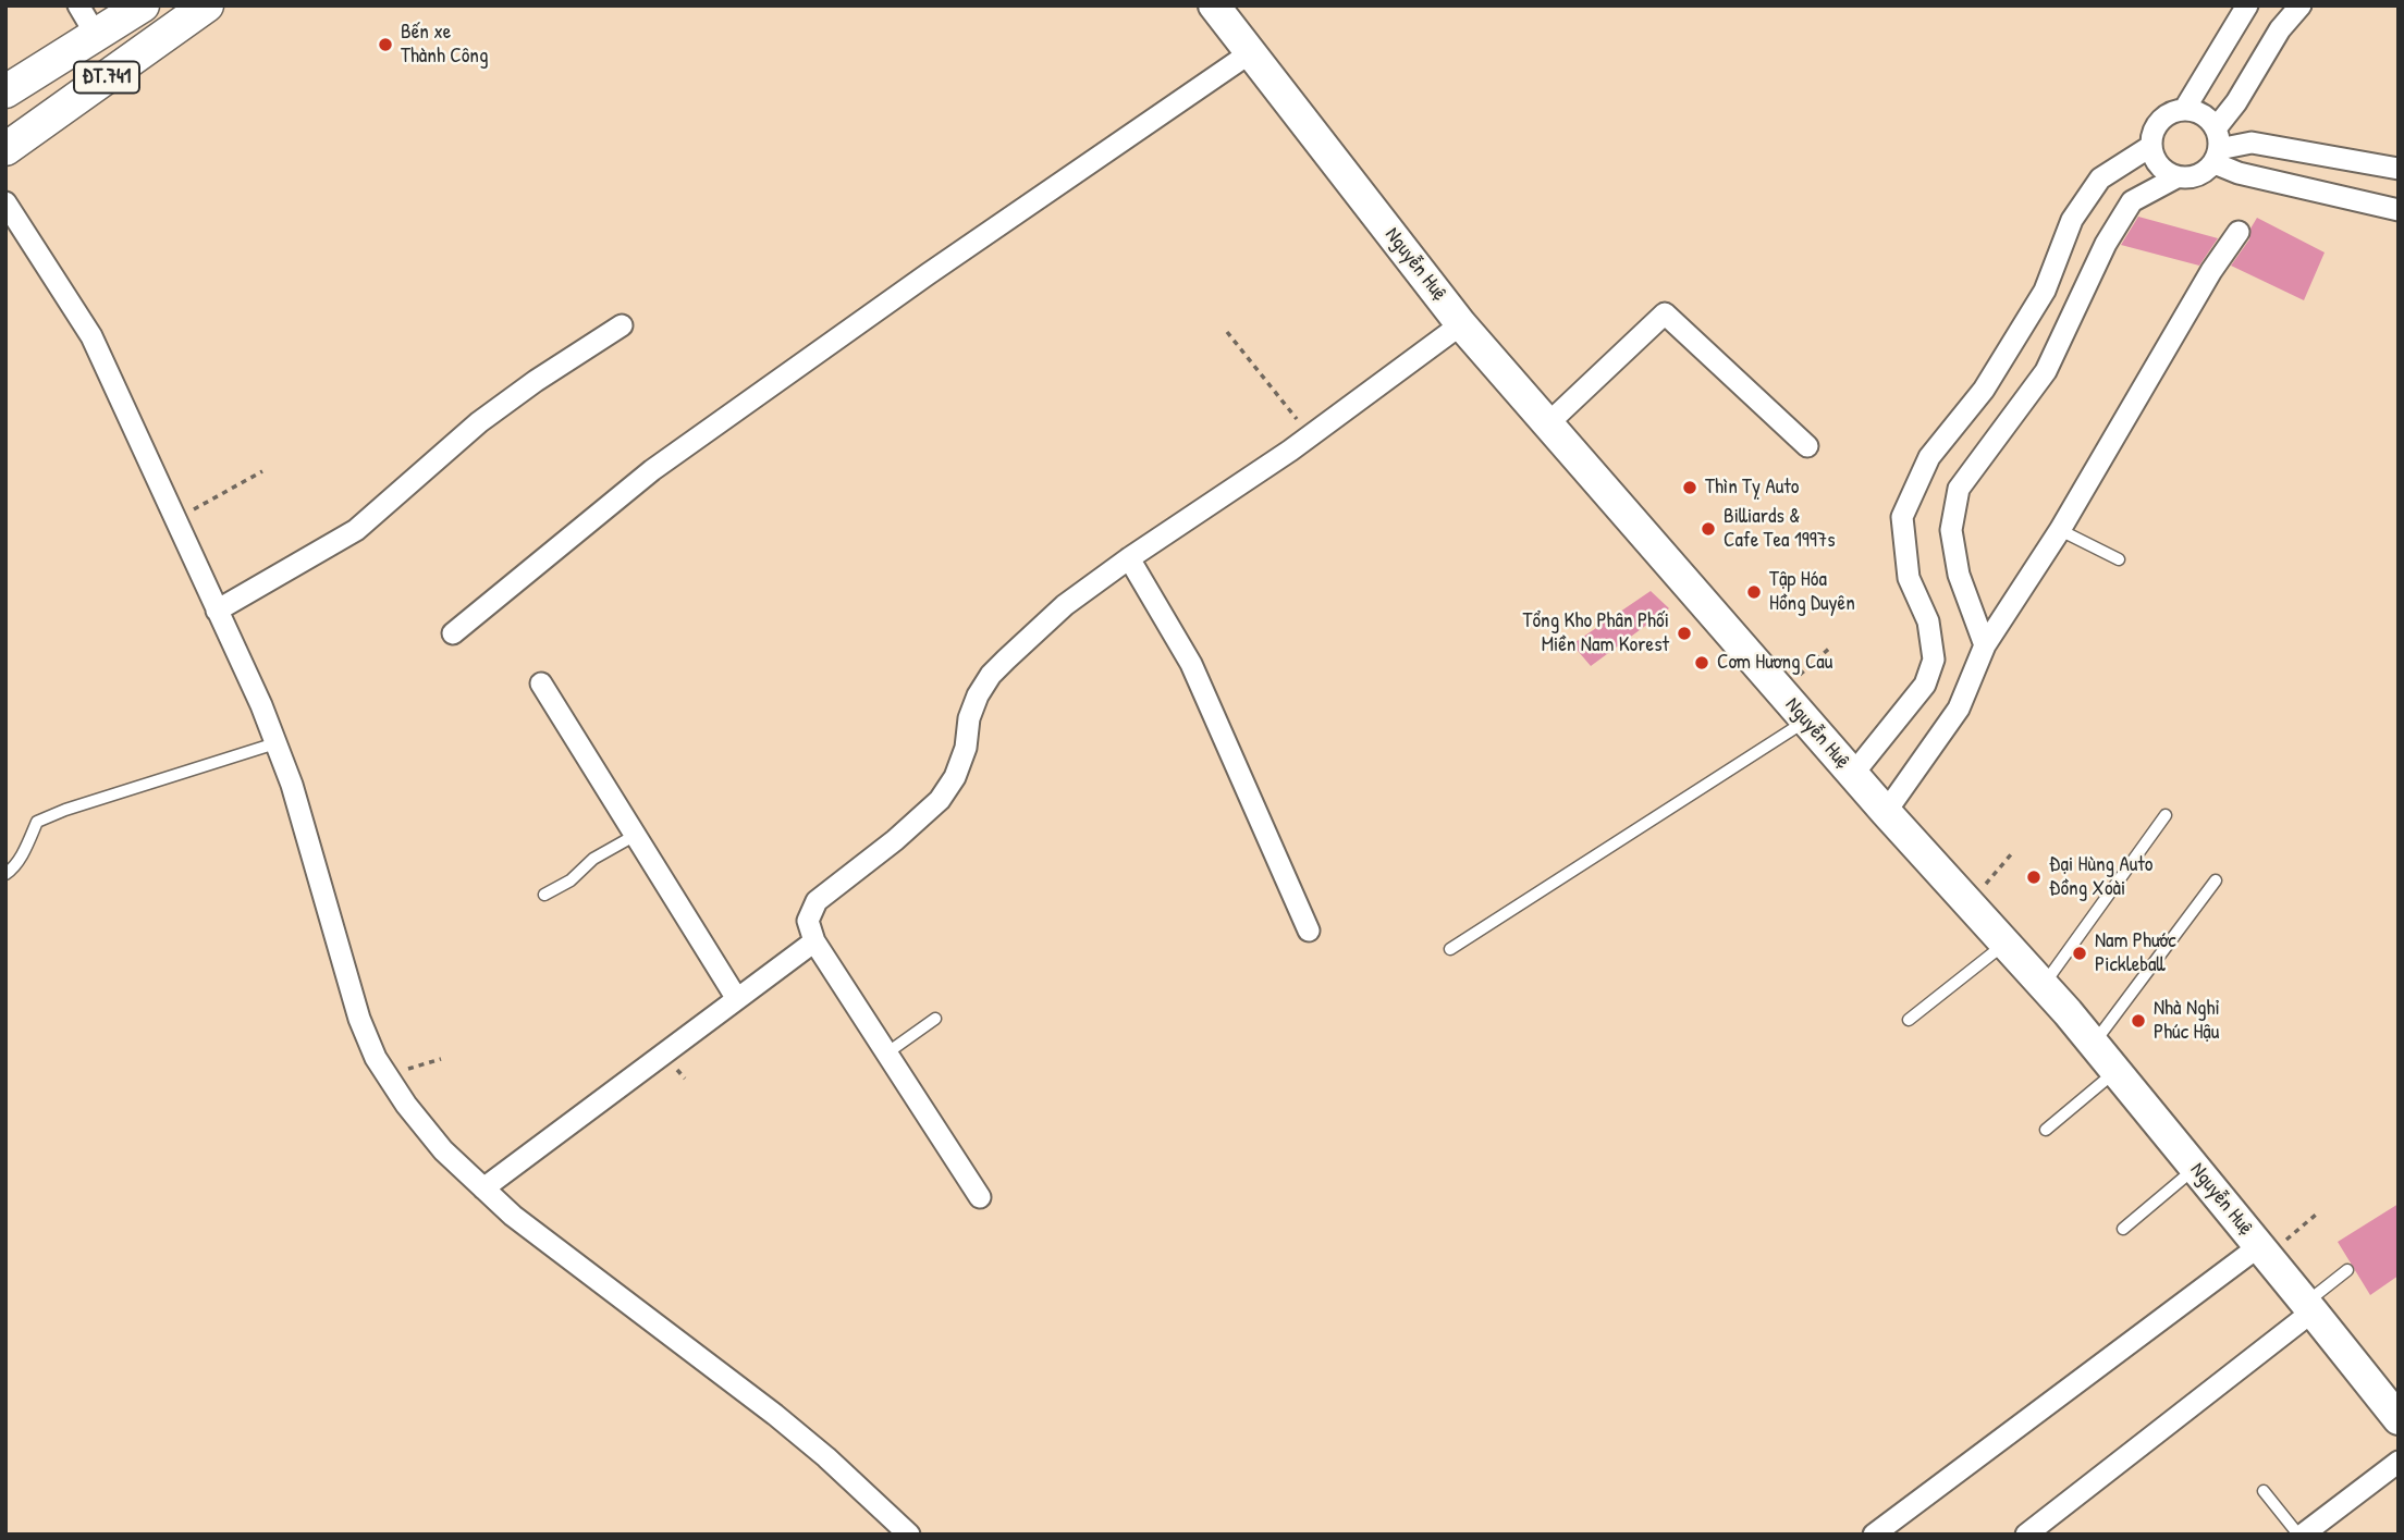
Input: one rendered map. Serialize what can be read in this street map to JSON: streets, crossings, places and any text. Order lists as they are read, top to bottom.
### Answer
{
  "streets": {
    "main road": ["ĐT.741"],
    "street": ["Nguyễn Huệ"]
  },
  "places": [
    "Bến xe Thành Công",
    "Thìn Tỵ Auto",
    "Billiards & Cafe Tea 1997s",
    "Tập Hóa Hồng Duyên",
    "Tổng Kho Phân Phối Miền Nam Korest",
    "Cơm Hương Cau",
    "Đại Hùng Auto Đồng Xoài",
    "Nam Phước Pickleball",
    "Nhà Nghỉ Phúc Hậu"
  ]
}
